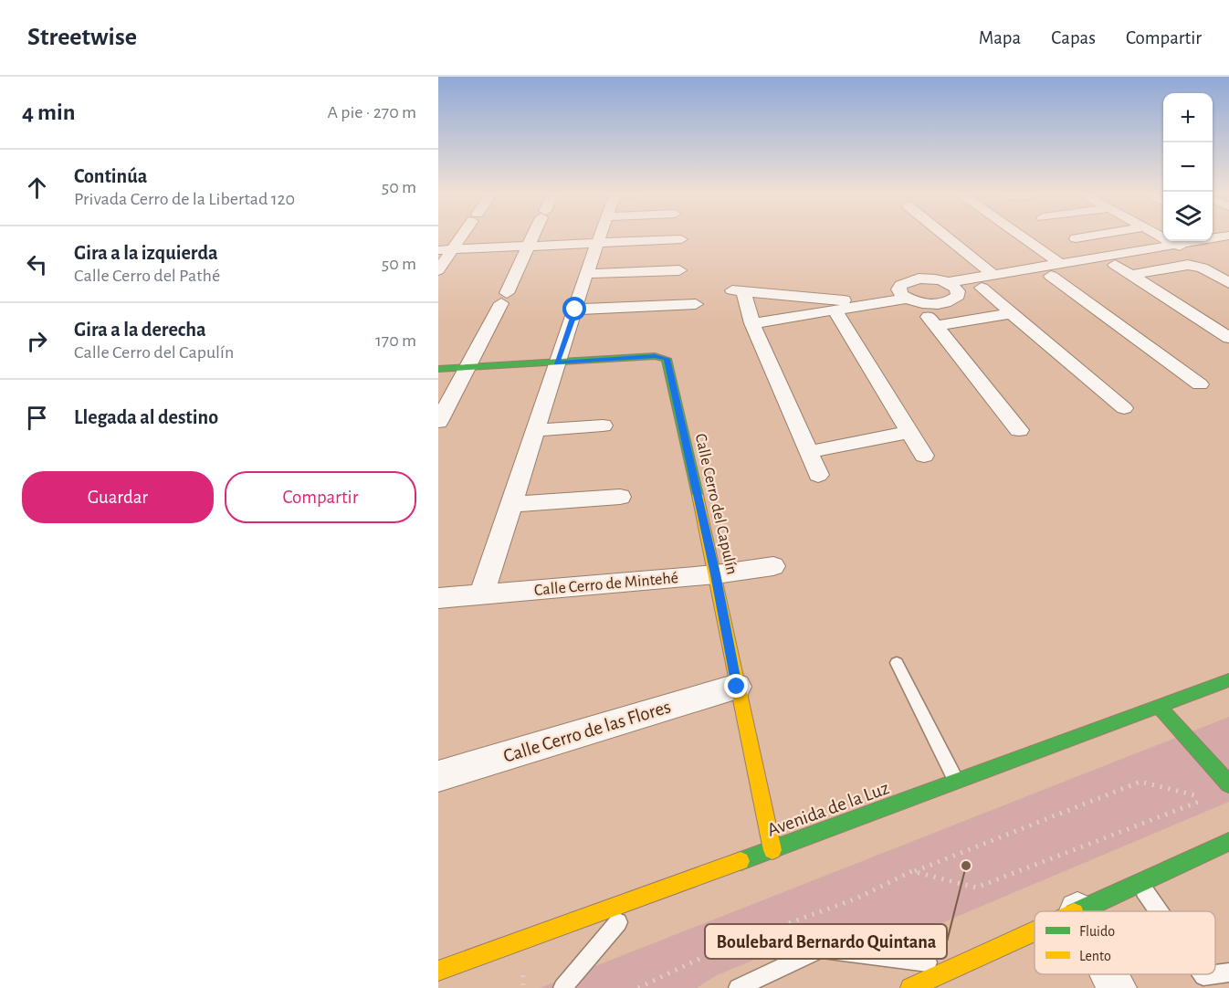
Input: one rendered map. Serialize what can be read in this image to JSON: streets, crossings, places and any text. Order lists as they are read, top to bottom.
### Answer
{
  "streets": {
    "street": [
      "Calle Cerro del Capulín",
      "Calle Cerro de Mintehé",
      "Calle Cerro de las Flores",
      "Avenida de la Luz"
    ]
  },
  "crossings": [
    ["Calle Cerro del Capulín", "Calle Cerro de Mintehé"],
    ["Calle Cerro del Capulín", "Calle Cerro de las Flores"],
    ["Calle Cerro del Capulín", "Avenida de la Luz"]
  ],
  "places": ["Boulebard Bernardo Quintana"],
  "legend": ["Fluido", "Lento"],
  "page": {
    "header": "Streetwise",
    "nav": ["Mapa", "Capas", "Compartir"],
    "heading": ["4 min", "A pie · 270 m"],
    "map_buttons": ["+", "−"],
    "list": [
      ["Continúa", "Privada Cerro de la Libertad 120", "50 m"],
      ["Gira a la izquierda", "Calle Cerro del Pathé", "50 m"],
      ["Gira a la derecha", "Calle Cerro del Capulín", "170 m"],
      "Llegada al destino"
    ],
    "buttons": ["Guardar", "Compartir"]
  }
}
